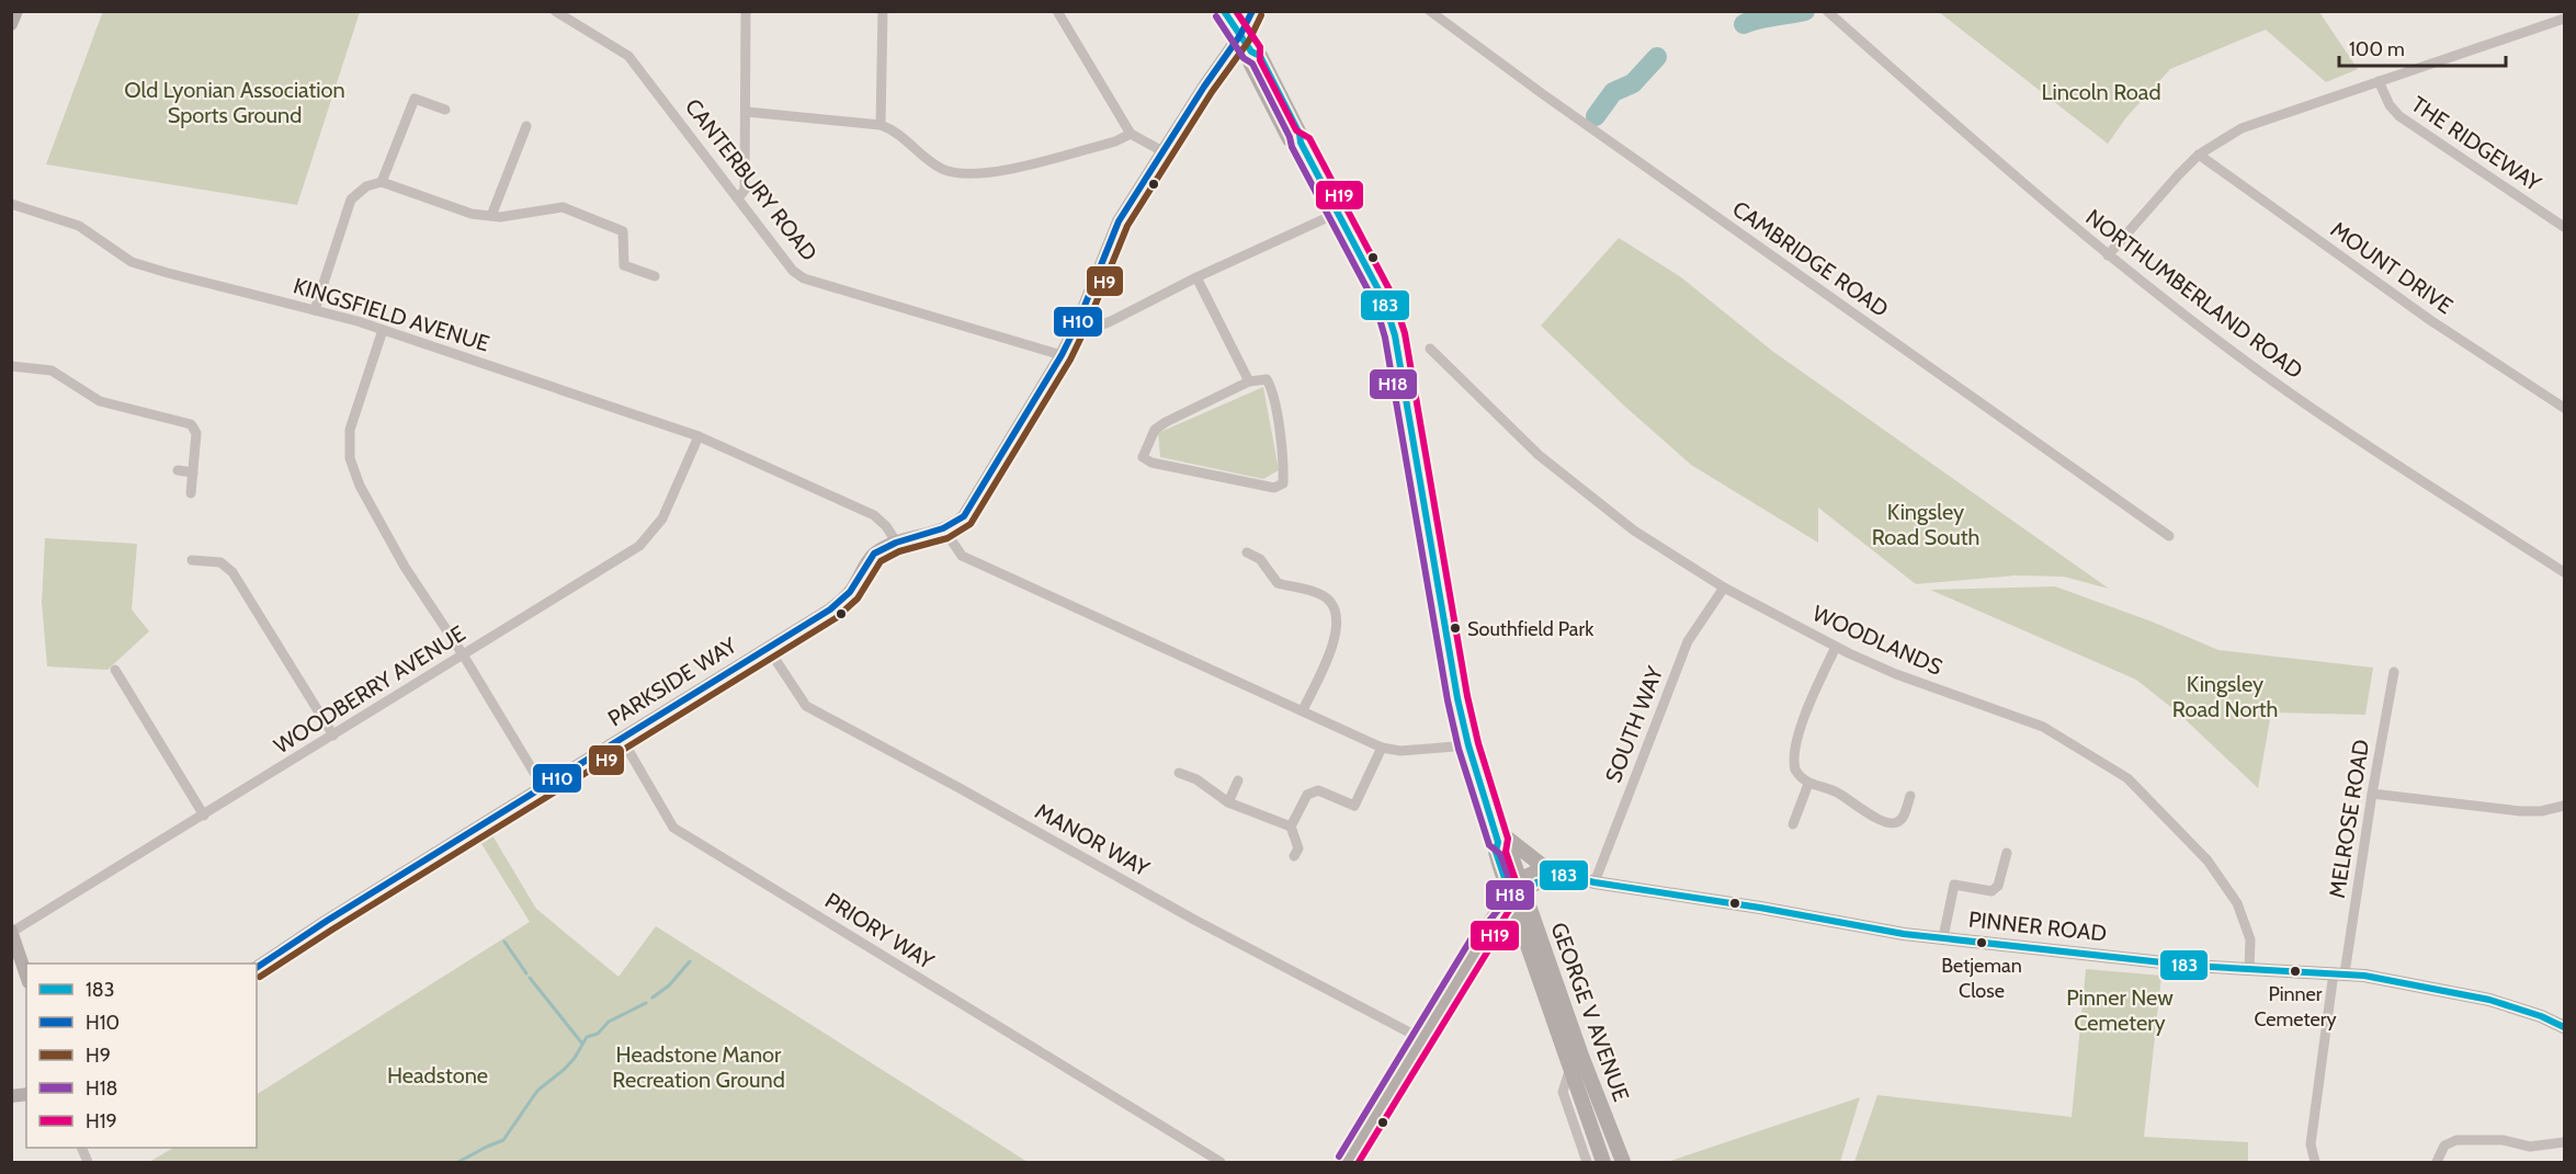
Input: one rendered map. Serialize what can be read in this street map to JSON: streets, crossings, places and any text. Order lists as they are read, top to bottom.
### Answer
{
  "streets": {
    "main road": ["GEORGE V AVENUE"],
    "street": [
      "THE RIDGEWAY",
      "CANTERBURY ROAD",
      "CAMBRIDGE ROAD",
      "MOUNT DRIVE",
      "NORTHUMBERLAND ROAD",
      "KINGSFIELD AVENUE",
      "WOODLANDS",
      "PARKSIDE WAY",
      "WOODBERRY AVENUE",
      "SOUTH WAY",
      "MELROSE ROAD",
      "MANOR WAY",
      "PINNER ROAD",
      "PRIORY WAY"
    ]
  },
  "crossings": [
    ["KINGSFIELD AVENUE", "PARKSIDE WAY"],
    ["KINGSFIELD AVENUE", "WOODBERRY AVENUE"],
    ["WOODLANDS", "SOUTH WAY"],
    ["WOODLANDS", "PINNER ROAD"],
    ["PARKSIDE WAY", "MANOR WAY"],
    ["PARKSIDE WAY", "PRIORY WAY"],
    ["SOUTH WAY", "PINNER ROAD"],
    ["MELROSE ROAD", "PINNER ROAD"]
  ],
  "parks": [
    "Old Lyonian Association Sports Ground",
    "Lincoln Road",
    "Kingsley Road South",
    "Kingsley Road North",
    "Pinner New Cemetery",
    "Headstone Manor Recreation Ground",
    "Headstone"
  ],
  "places": ["Southfield Park", "Betjeman Close", "Pinner Cemetery"],
  "lines": [
    "transit line 183",
    "transit line H10",
    "transit line H19",
    "transit line H9",
    "transit line H18"
  ],
  "legend": [
    "183",
    "H10",
    "H9",
    "H18",
    "H19"
  ],
  "scale_bar": "100 m"
}
